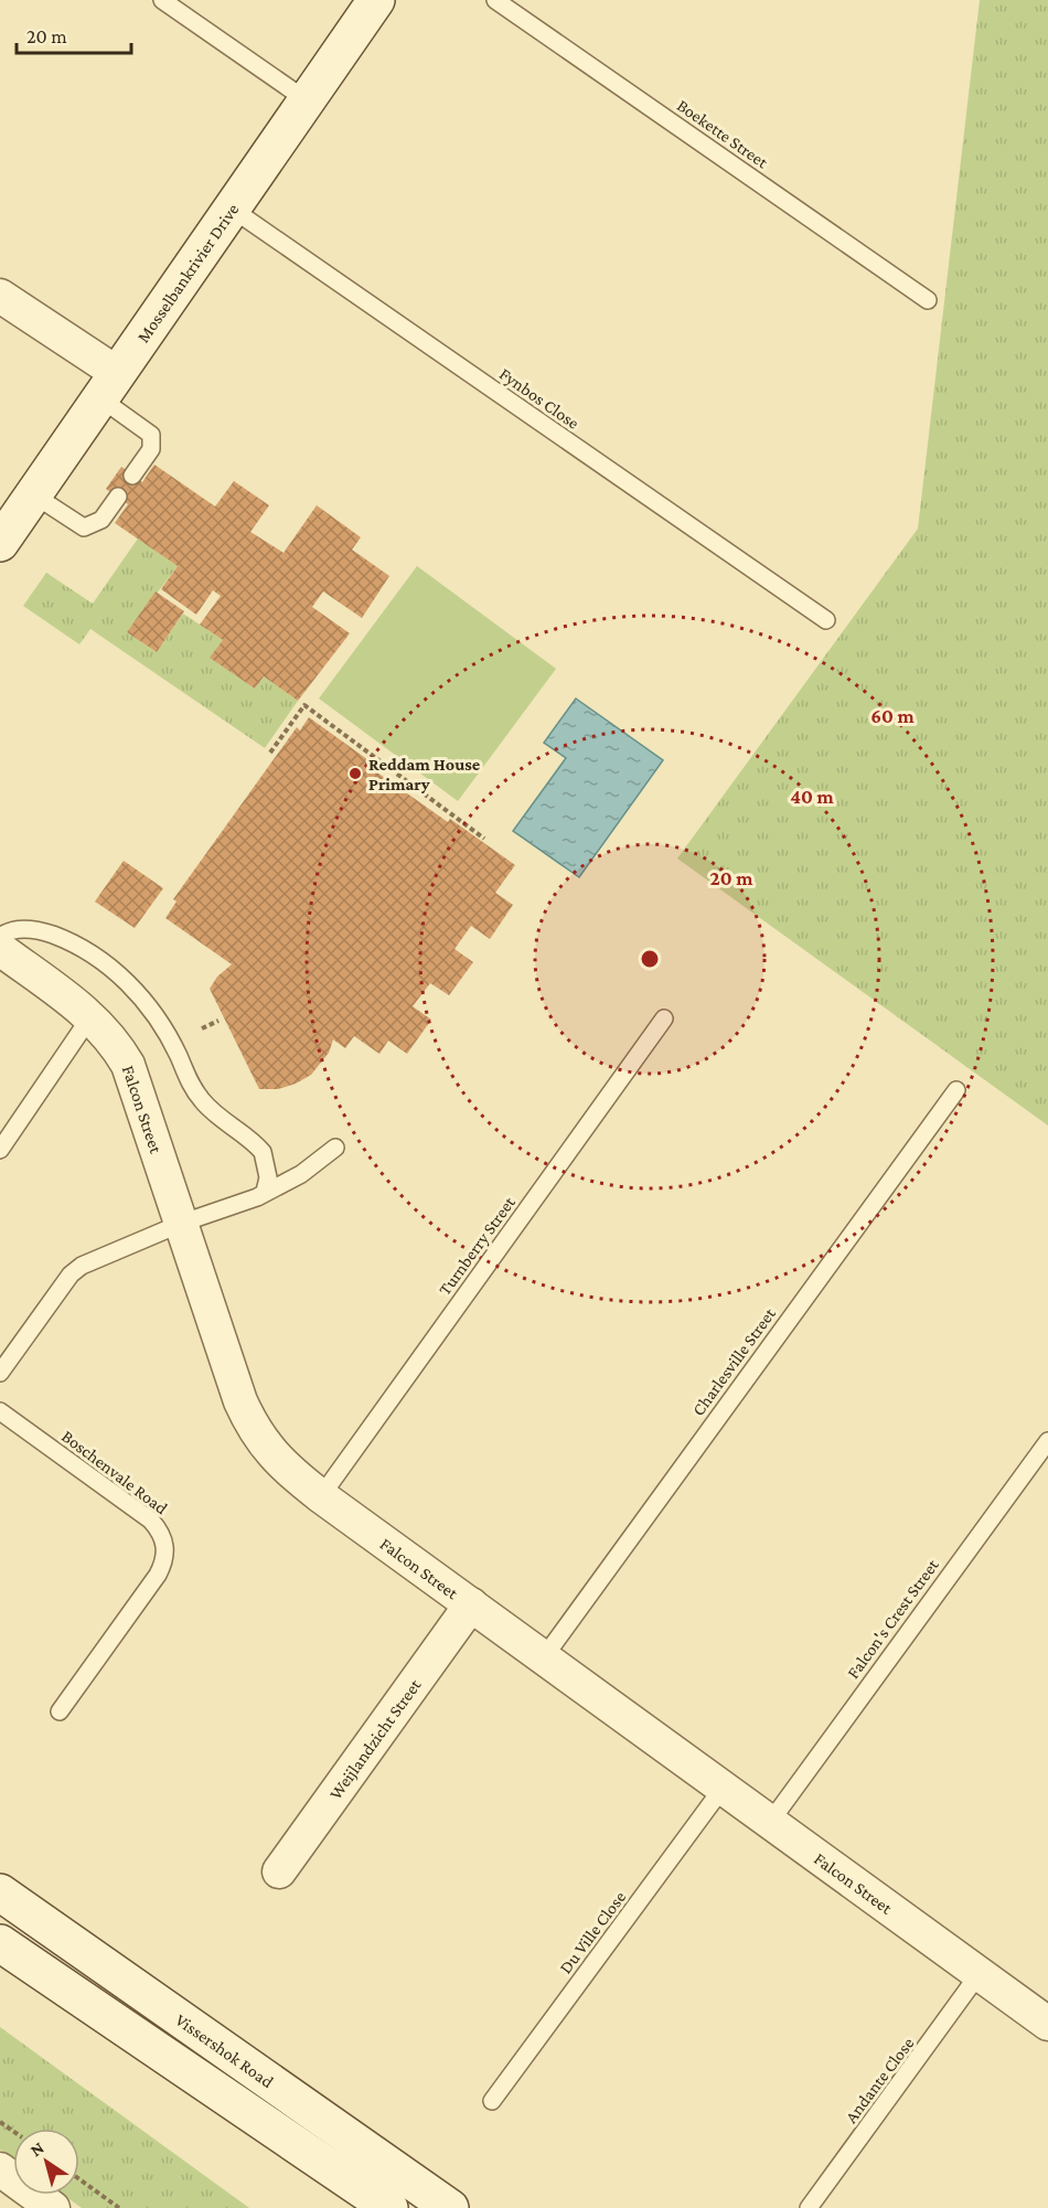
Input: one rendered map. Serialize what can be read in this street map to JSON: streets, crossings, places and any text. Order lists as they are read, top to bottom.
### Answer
{
  "streets": {
    "main road": ["Mosselbankrivier Drive", "Vissershok Road"],
    "street": ["Falcon Street", "Weijlandzicht Street"],
    "lane": [
      "Boekette Street",
      "Fynbos Close",
      "Turnberry Street",
      "Charlesville Street",
      "Boschenvale Road",
      "Falcon's Crest Street",
      "Du Ville Close",
      "Andante Close"
    ]
  },
  "crossings": [
    ["Mosselbankrivier Drive", "Fynbos Close"],
    ["Falcon Street", "Turnberry Street"],
    ["Falcon Street", "Charlesville Street"],
    ["Falcon Street", "Falcon's Crest Street"],
    ["Falcon Street", "Weijlandzicht Street"],
    ["Falcon Street", "Du Ville Close"],
    ["Falcon Street", "Andante Close"]
  ],
  "places": ["Reddam House Primary"],
  "scale_bar": "20 m",
  "north": "top left",
  "rings": ["60 m", "40 m", "20 m"]
}
